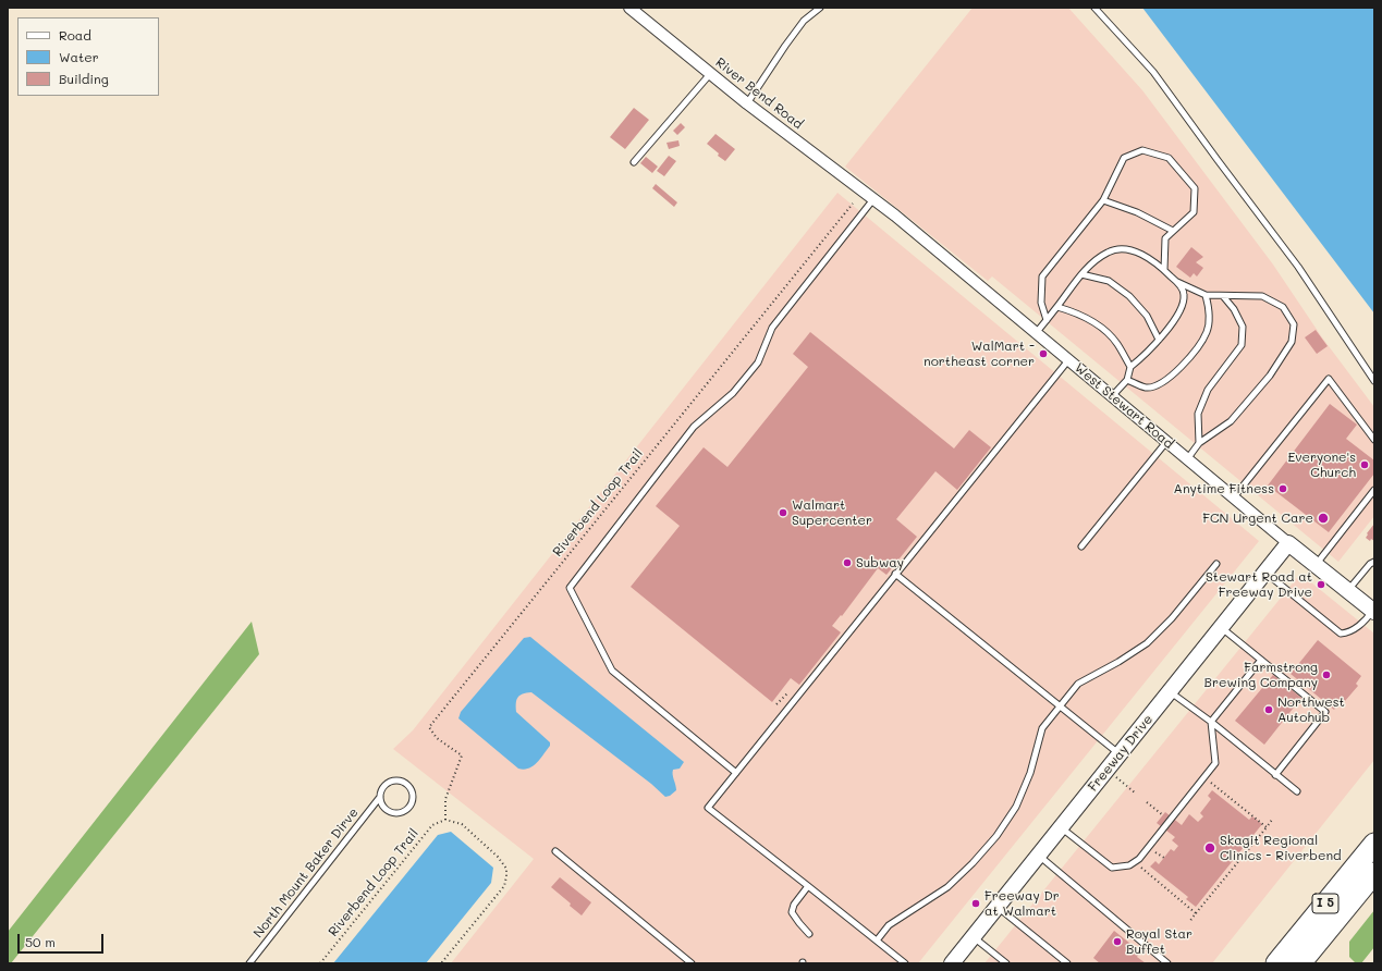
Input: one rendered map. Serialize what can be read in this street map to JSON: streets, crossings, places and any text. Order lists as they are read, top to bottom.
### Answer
{
  "streets": {
    "highway": ["I 5"],
    "street": ["River Bend Road", "West Stewart Road", "Freeway Drive"],
    "lane": ["North Mount Baker Dirve"],
    "path": ["Riverbend Loop Trail"]
  },
  "crossings": [
    ["River Bend Road", "West Stewart Road"],
    ["West Stewart Road", "Freeway Drive"]
  ],
  "places": [
    "WalMart - northeast corner",
    "Everyone's Church",
    "Anytime Fitness",
    "Walmart Supercenter",
    "FCN Urgent Care",
    "Subway",
    "Stewart Road at Freeway Drive",
    "Farmstrong Brewing Company",
    "Northwest Autohub",
    "Skagit Regional Clinics - Riverbend",
    "Freeway Dr at Walmart",
    "Royal Star Buffet"
  ],
  "legend": ["Road", "Water", "Building"],
  "scale_bar": "50 m"
}
